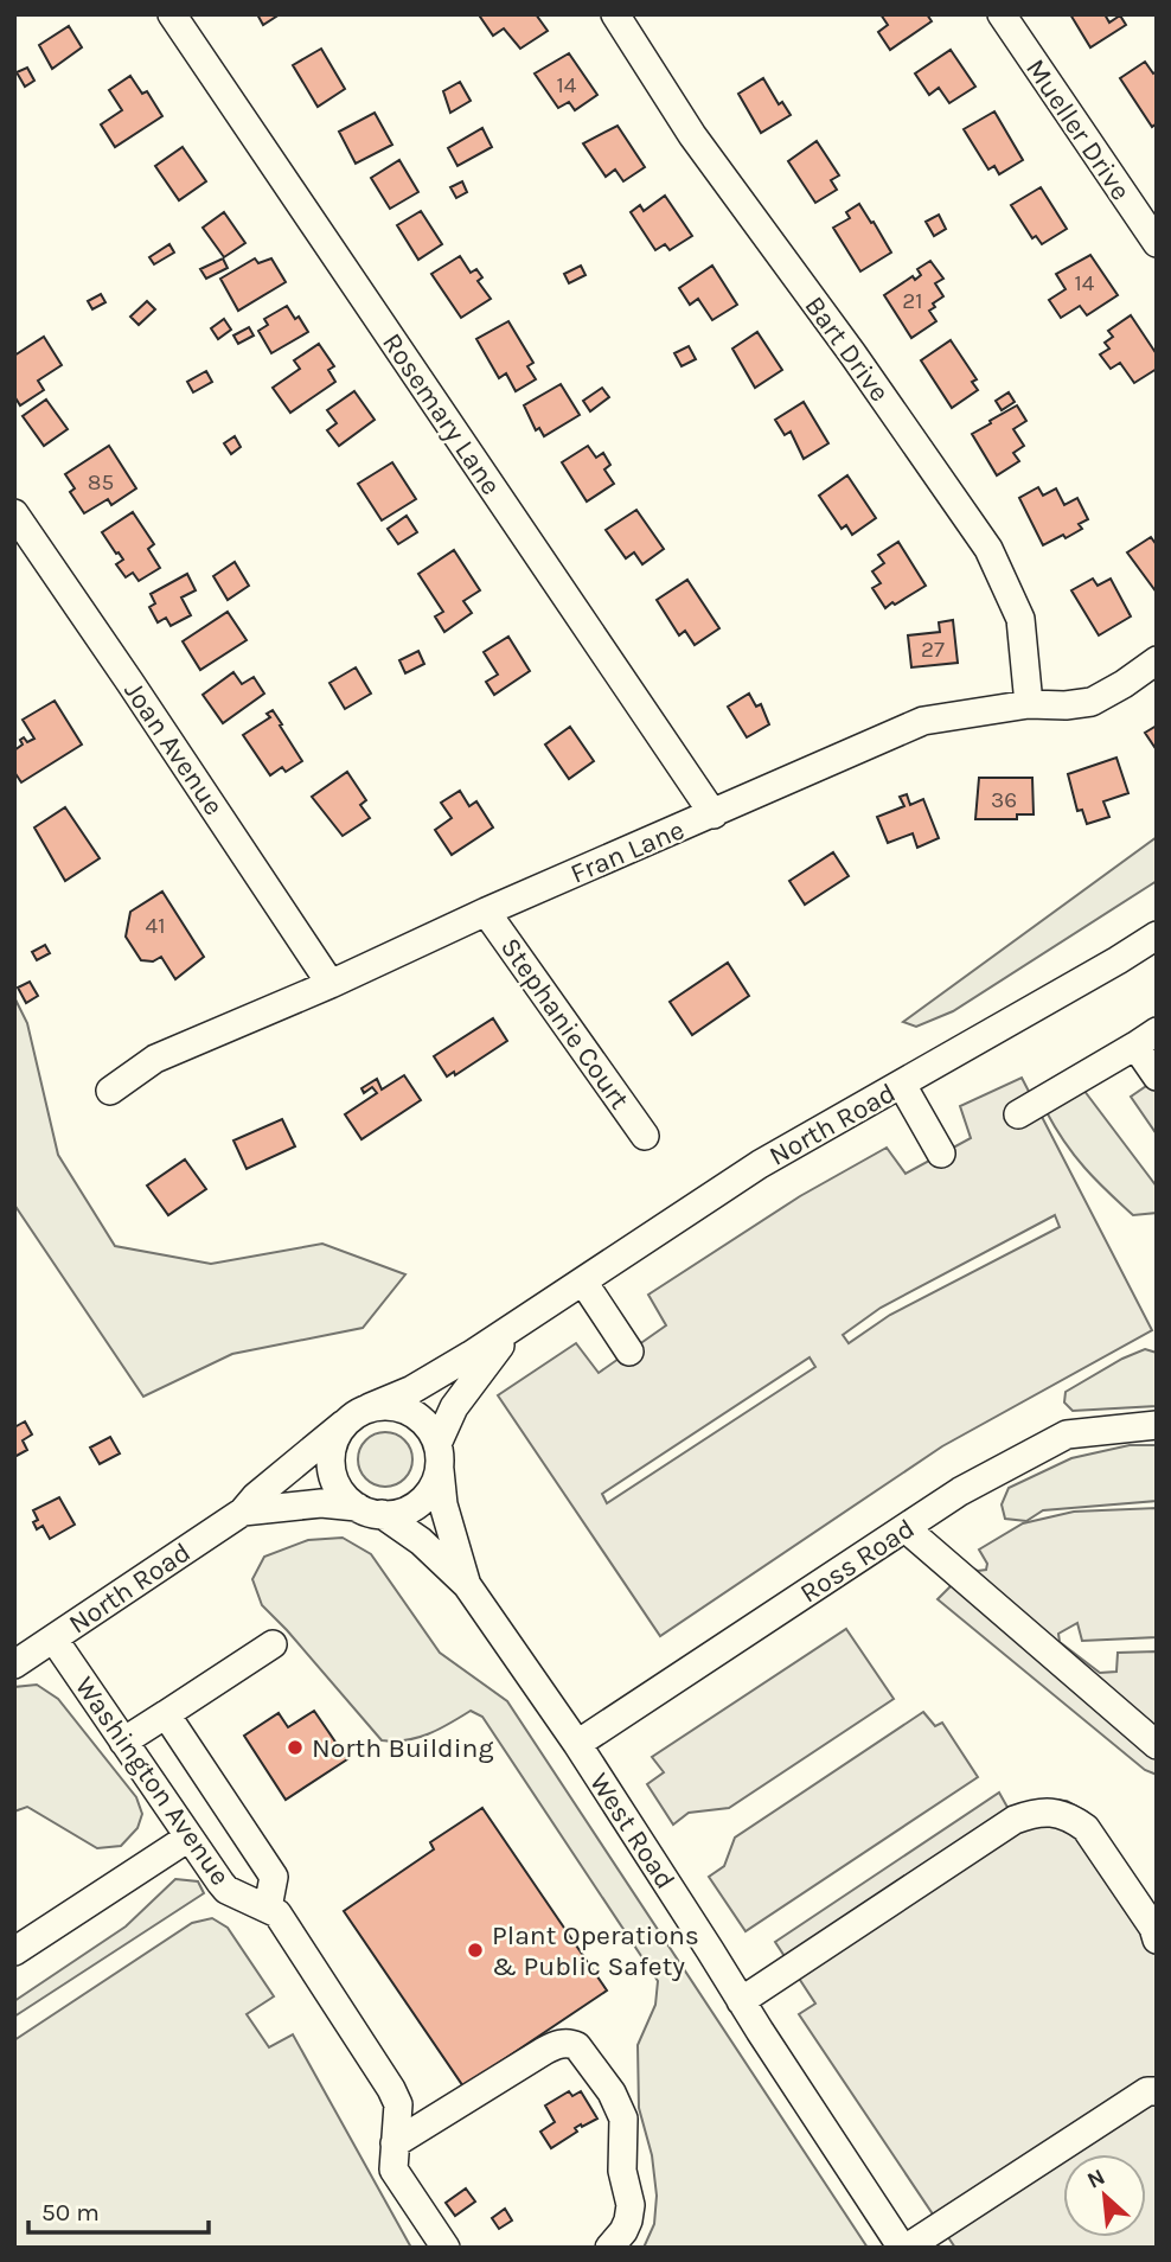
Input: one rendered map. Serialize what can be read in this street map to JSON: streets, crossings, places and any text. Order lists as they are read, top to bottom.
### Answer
{
  "streets": {
    "street": [
      "Mueller Drive",
      "Bart Drive",
      "Rosemary Lane",
      "Joan Avenue",
      "Fran Lane",
      "Stephanie Court",
      "North Road",
      "Ross Road",
      "Washington Avenue",
      "West Road"
    ]
  },
  "crossings": [
    ["Bart Drive", "Fran Lane"],
    ["Rosemary Lane", "Fran Lane"],
    ["Joan Avenue", "Fran Lane"],
    ["Fran Lane", "Stephanie Court"],
    ["North Road", "Washington Avenue"],
    ["North Road", "West Road"],
    ["Ross Road", "West Road"]
  ],
  "places": ["North Building", "Plant Operations & Public Safety"],
  "house_numbers": [
    "14",
    "14",
    "21",
    "85",
    "27",
    "36",
    "41"
  ],
  "scale_bar": "50 m",
  "north": "top left"
}
